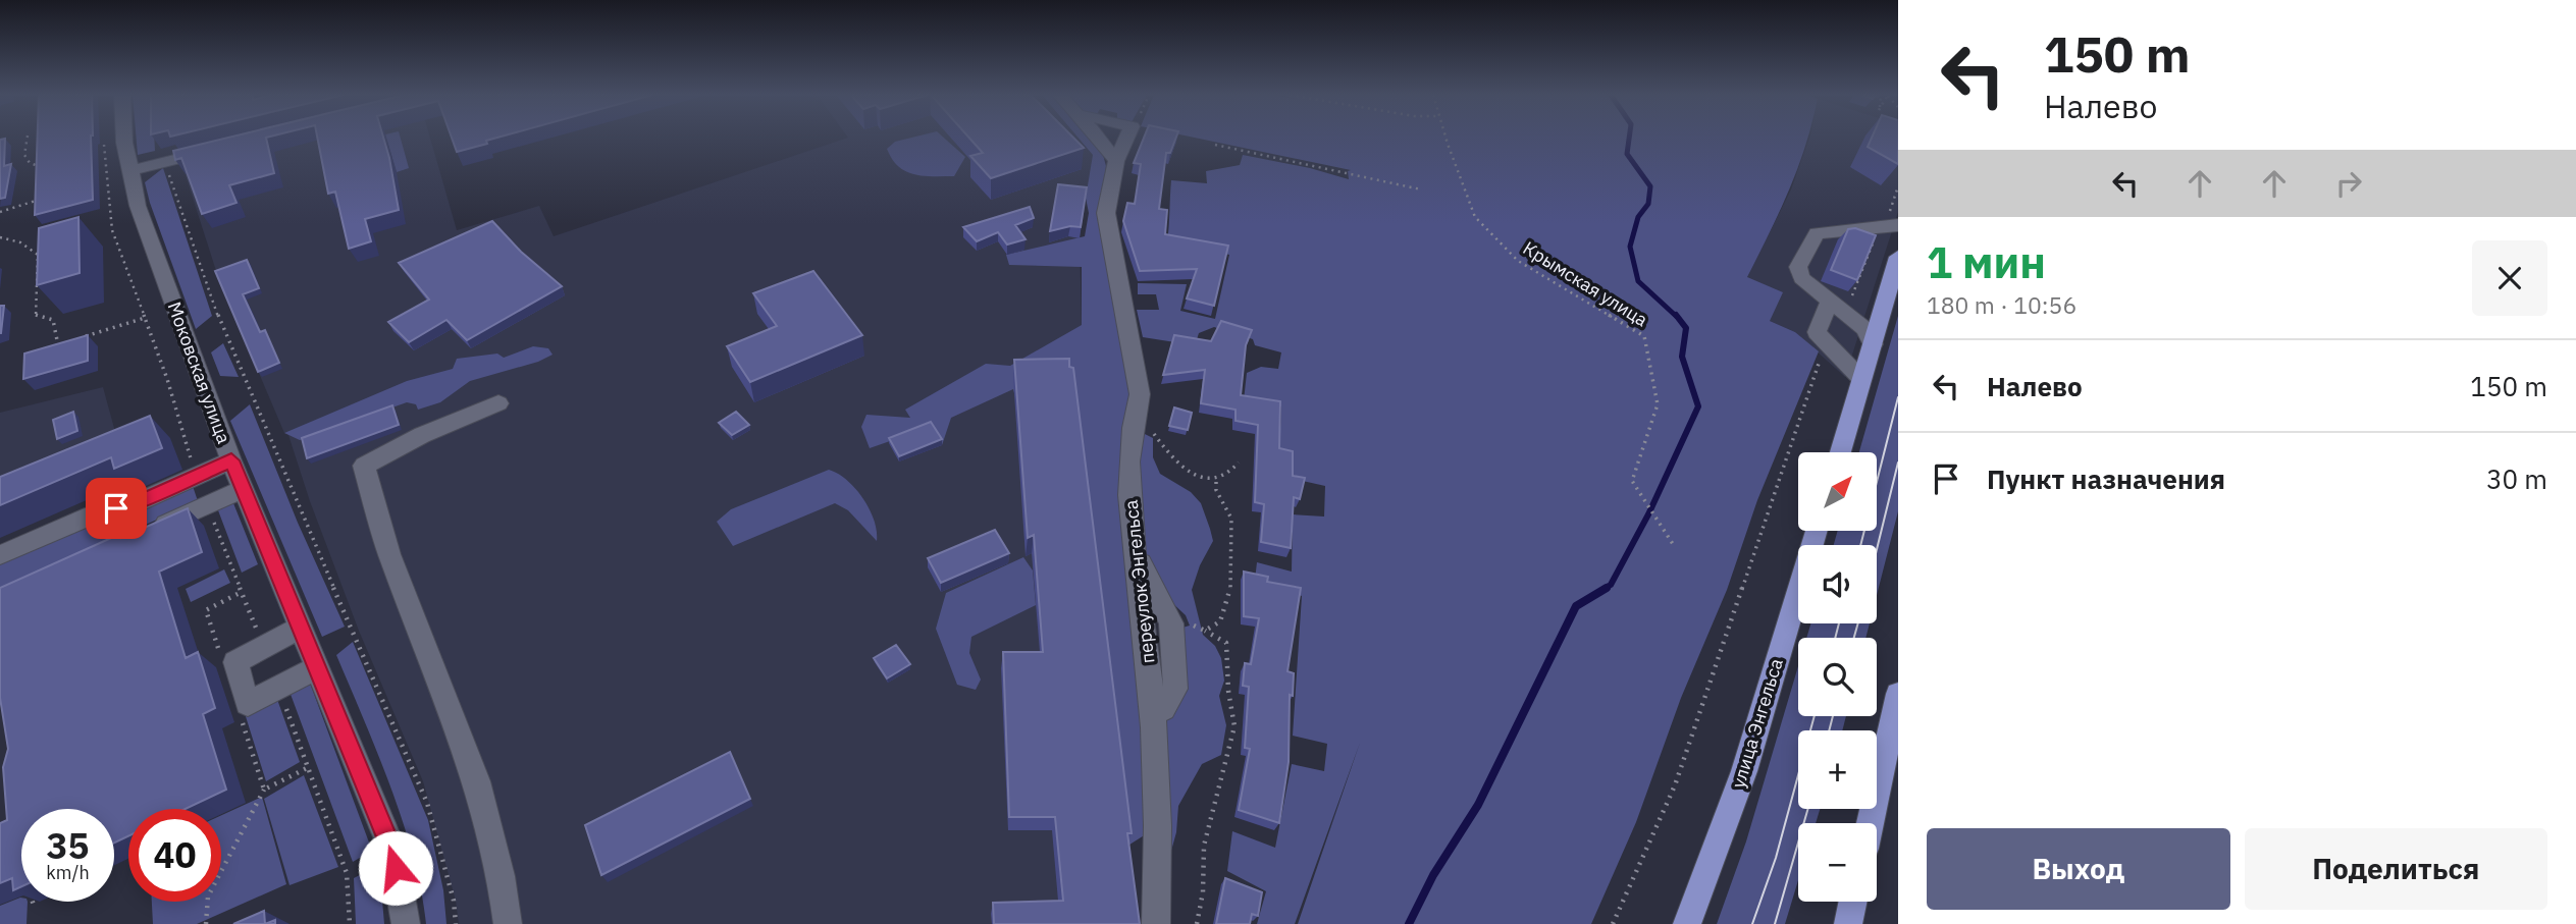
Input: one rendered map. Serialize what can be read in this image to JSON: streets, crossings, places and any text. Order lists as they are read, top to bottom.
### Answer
{
  "streets": {
    "main road": ["улица Энгельса"],
    "street": ["Моковская улица", "переулок Энгельса"],
    "path": ["Крымская улица"]
  },
  "north": "top right",
  "page": {
    "turn": ["150 m", "Налево"],
    "heading": ["1 мин", "180 m · 10:56"],
    "list": [
      {
        "name": "Налево",
        "value": "150 m"
      },
      {
        "name": "Пункт назначения",
        "value": "30 m"
      }
    ],
    "map_buttons": ["+", "−"],
    "speed": "35 km/h",
    "limit": "40",
    "buttons": ["Выход", "Поделиться"]
  }
}
